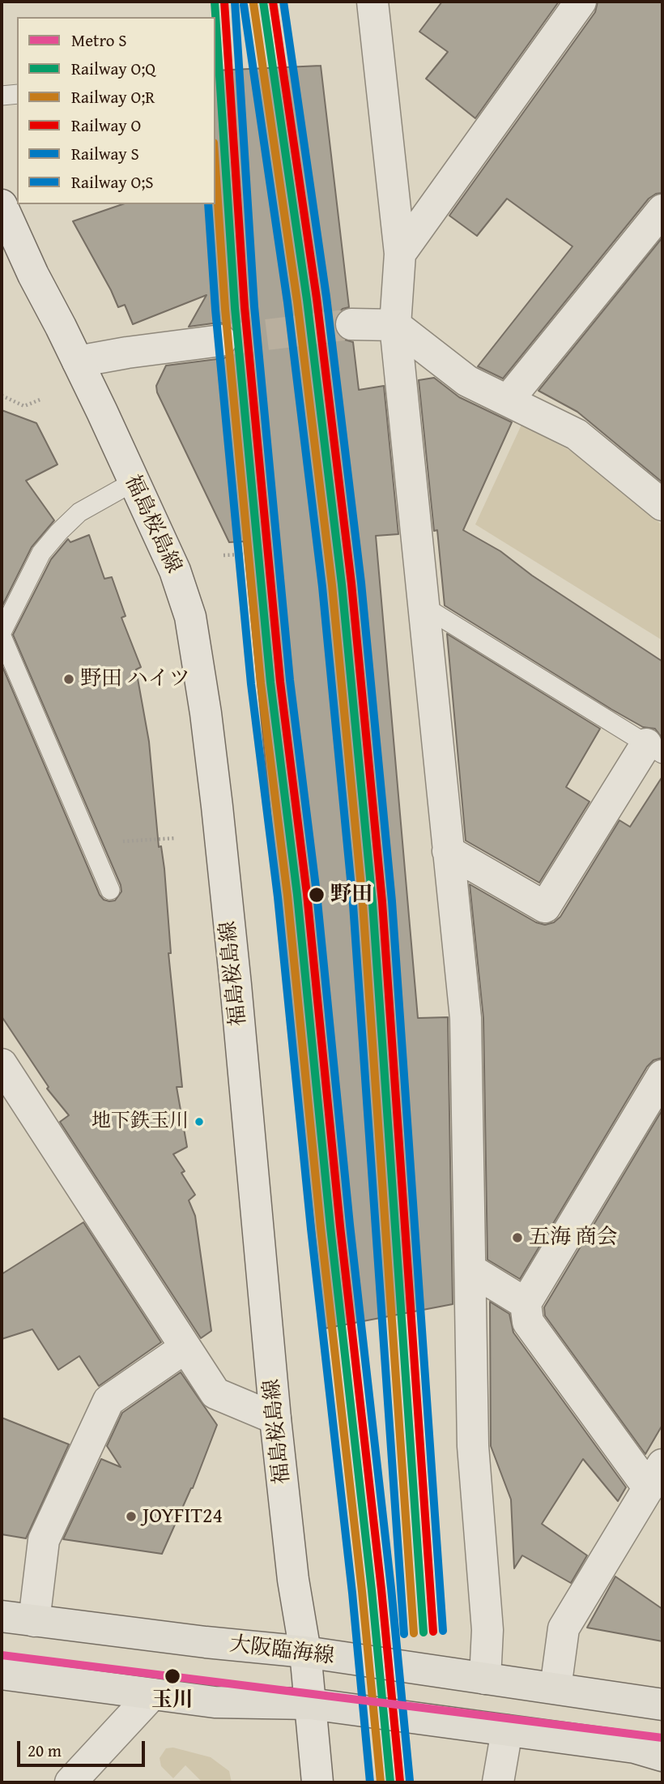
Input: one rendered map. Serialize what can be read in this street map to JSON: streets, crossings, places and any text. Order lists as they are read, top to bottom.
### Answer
{
  "streets": {
    "main road": ["大阪臨海線"],
    "street": ["福島桜島線"]
  },
  "crossings": [
    ["福島桜島線", "大阪臨海線"]
  ],
  "places": [
    "野田 ハイツ",
    "野田",
    "地下鉄玉川",
    "五海 商会",
    "JOYFIT24",
    "玉川"
  ],
  "lines": [
    "rail line O;Q",
    "rail line O",
    "rail line O;S",
    "rail line O;R",
    "rail line S",
    "metro line S"
  ],
  "legend": [
    "Metro S",
    "Railway O;Q",
    "Railway O;R",
    "Railway O",
    "Railway S",
    "Railway O;S"
  ],
  "scale_bar": "20 m"
}
